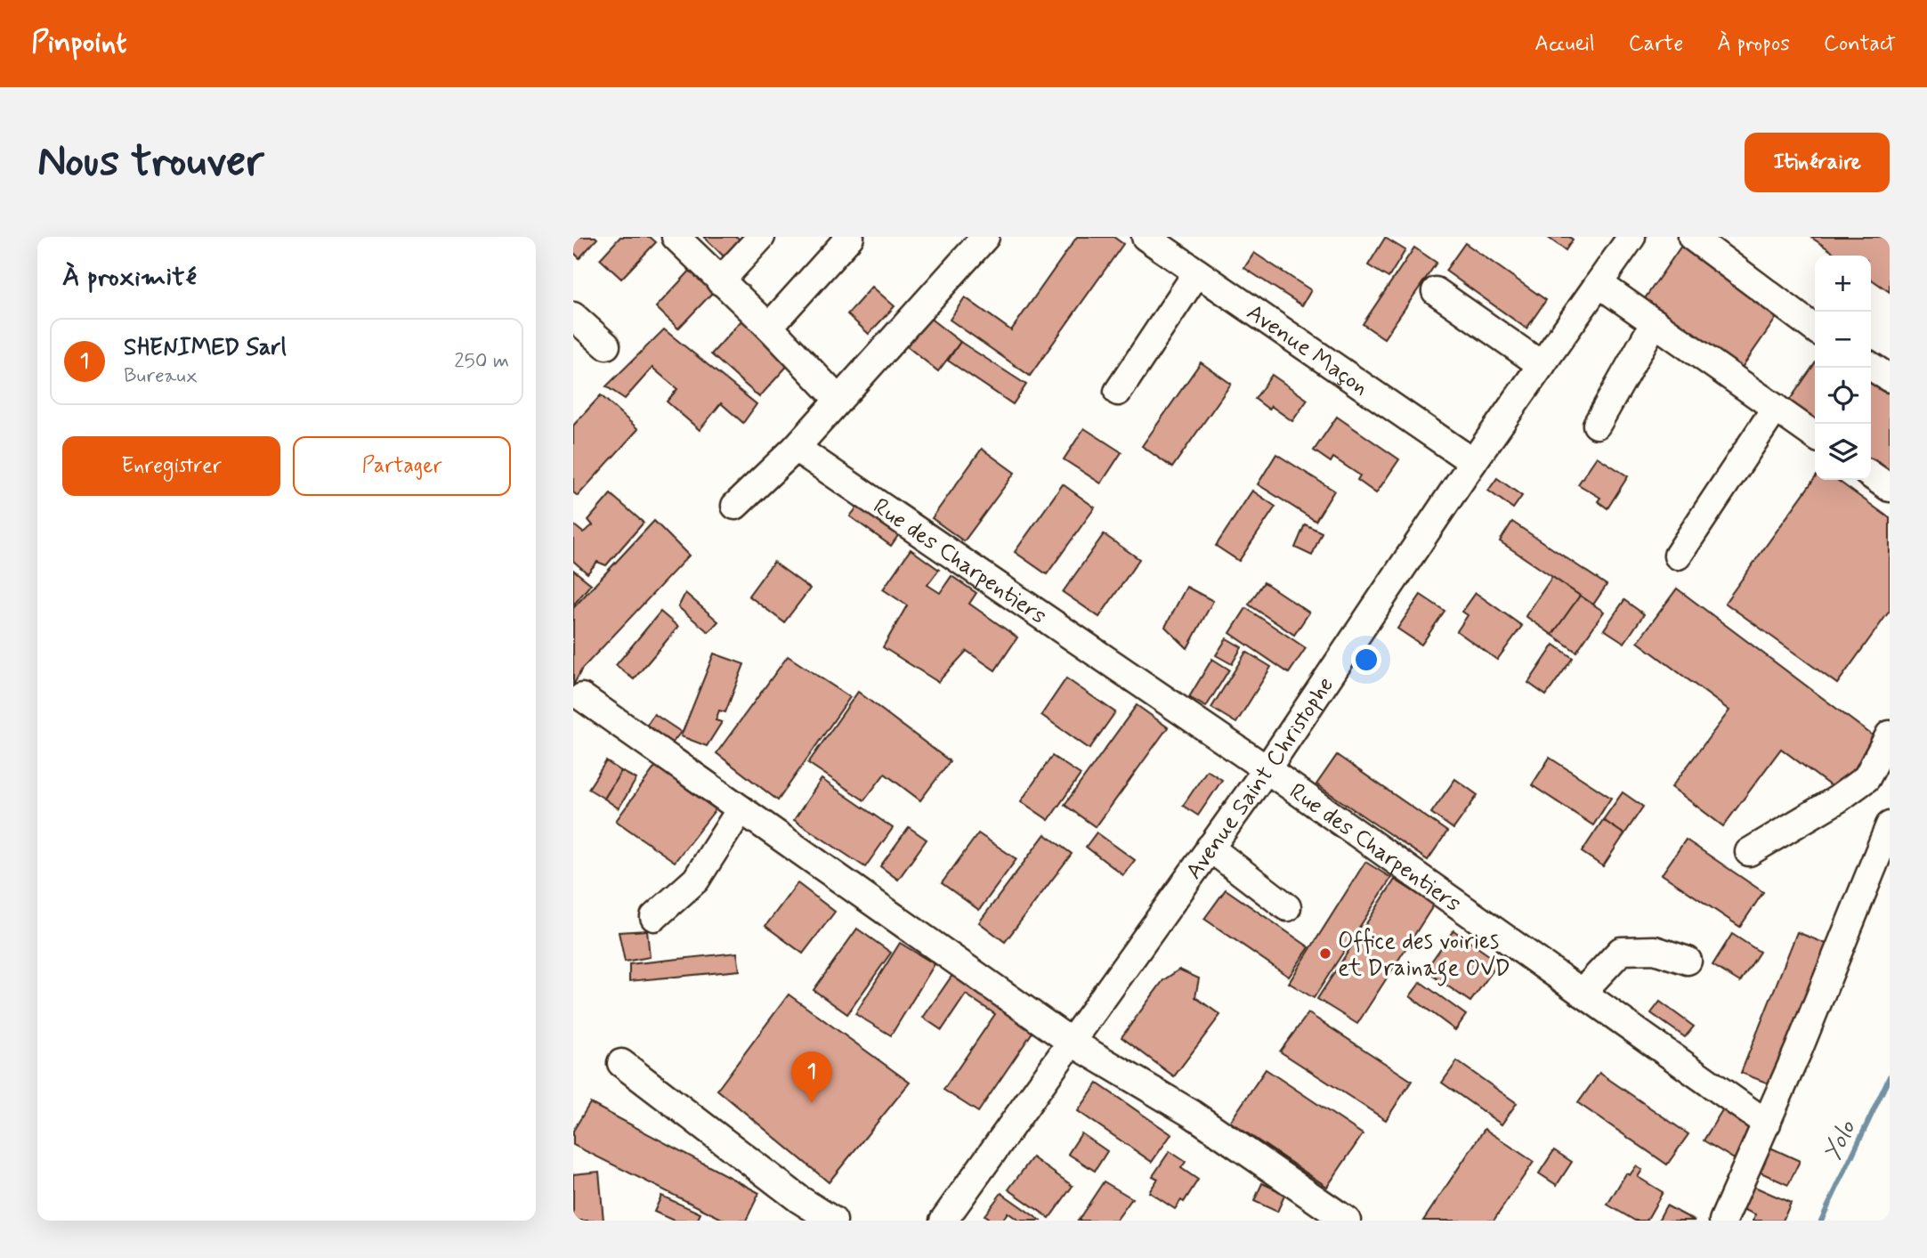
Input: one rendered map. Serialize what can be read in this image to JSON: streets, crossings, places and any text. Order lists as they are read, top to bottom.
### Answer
{
  "streets": {
    "street": ["Avenue Maçon", "Rue des Charpentiers", "Avenue Saint Christophe"]
  },
  "crossings": [
    ["Avenue Maçon", "Avenue Saint Christophe"],
    ["Rue des Charpentiers", "Avenue Saint Christophe"]
  ],
  "water": ["Yolo"],
  "places": ["Office des voiries et Drainage OVD"],
  "page": {
    "header": "Pinpoint",
    "nav": [
      "Accueil",
      "Carte",
      "À propos",
      "Contact"
    ],
    "buttons": [
      "Itinéraire",
      ["Enregistrer", "Partager"]
    ],
    "title": "Nous trouver",
    "heading": "À proximité",
    "map_buttons": ["+", "−"],
    "list": [
      {
        "mark": "1",
        "name": "SHENIMED Sarl",
        "note": "Bureaux",
        "value": "250 m"
      }
    ],
    "pins": "1"
  }
}
